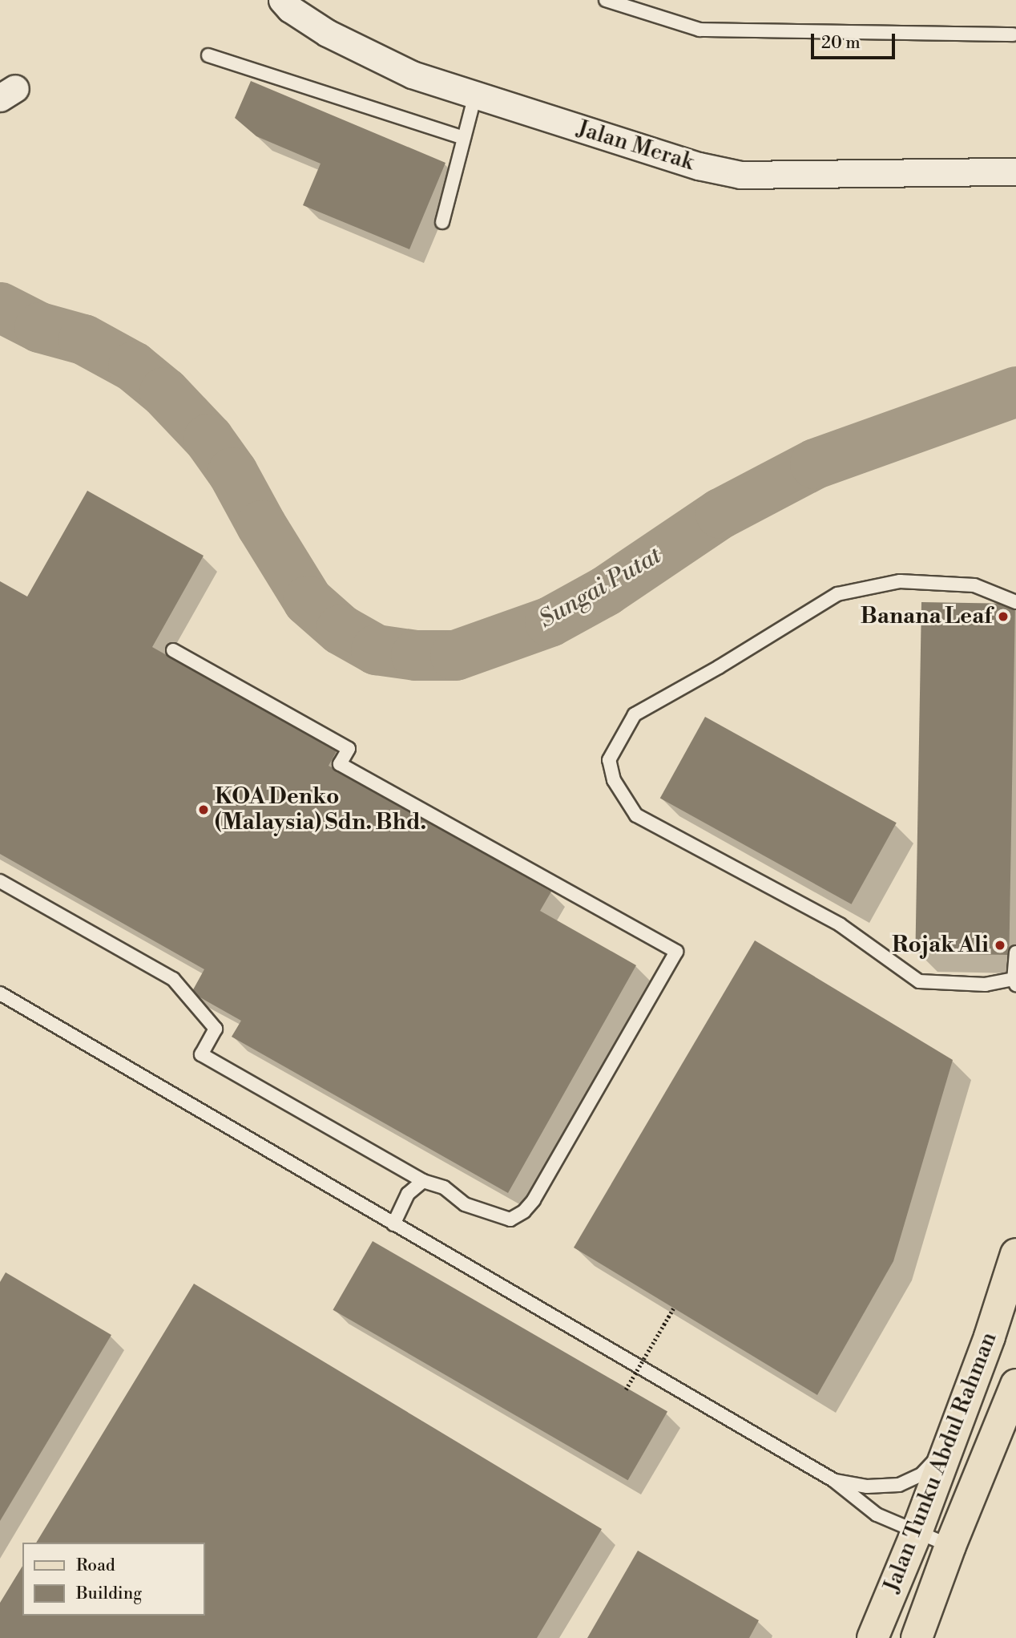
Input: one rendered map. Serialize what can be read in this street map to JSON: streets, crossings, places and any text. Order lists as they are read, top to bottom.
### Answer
{
  "streets": {
    "main road": ["Jalan Tunku Abdul Rahman"],
    "street": ["Jalan Merak"]
  },
  "water": ["Sungai Putat"],
  "places": ["Banana Leaf", "KOA Denko (Malaysia) Sdn. Bhd.", "Rojak Ali"],
  "legend": ["Road", "Building"],
  "scale_bar": "20 m"
}
